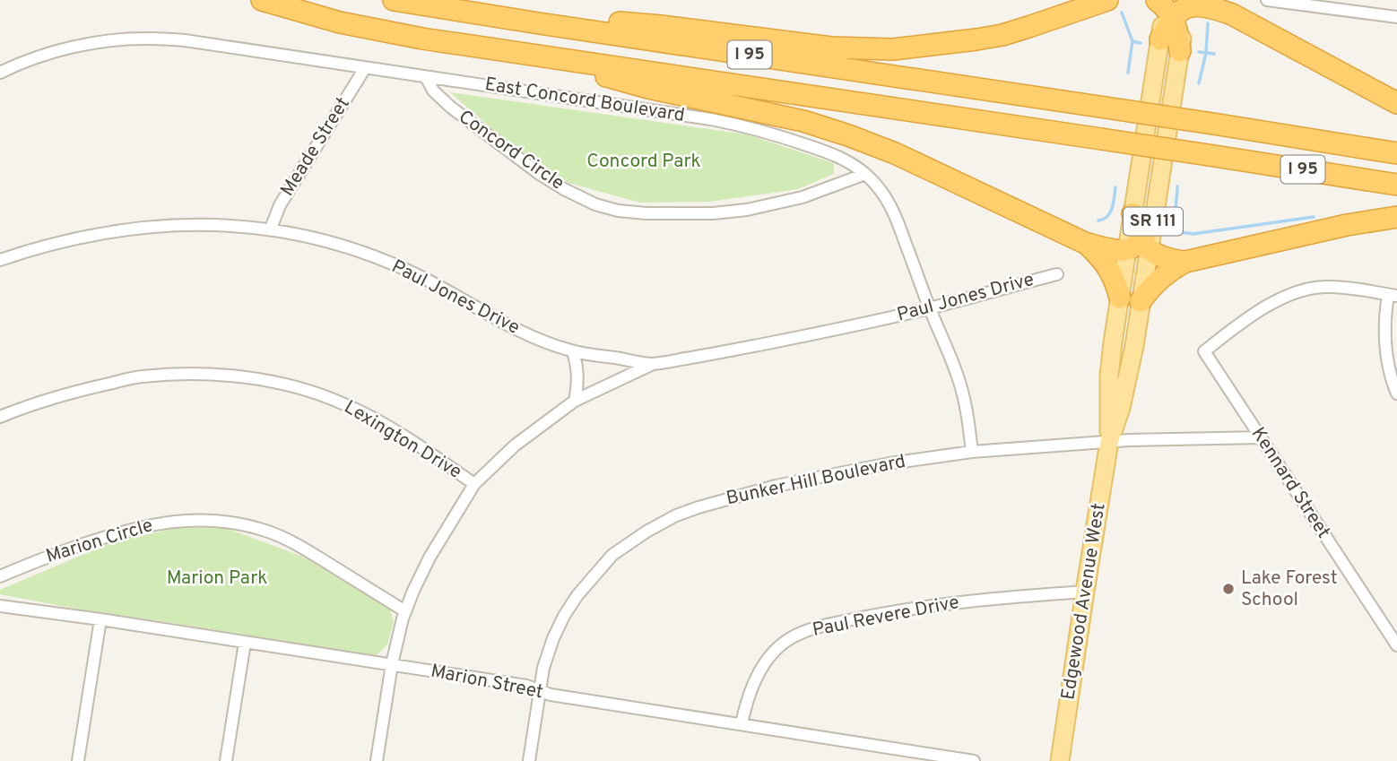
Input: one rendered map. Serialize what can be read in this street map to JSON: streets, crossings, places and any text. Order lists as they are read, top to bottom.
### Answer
{
  "streets": {
    "highway": ["I 95"],
    "main road": ["SR 111", "Edgewood Avenue West"],
    "street": [
      "East Concord Boulevard",
      "Meade Street",
      "Concord Circle",
      "Paul Jones Drive",
      "Lexington Drive",
      "Bunker Hill Boulevard",
      "Kennard Street",
      "Marion Circle",
      "Paul Revere Drive",
      "Marion Street"
    ]
  },
  "crossings": [
    ["East Concord Boulevard", "Meade Street"],
    ["East Concord Boulevard", "Concord Circle"],
    ["East Concord Boulevard", "Paul Jones Drive"],
    ["East Concord Boulevard", "Bunker Hill Boulevard"],
    ["Meade Street", "Paul Jones Drive"],
    ["Paul Jones Drive", "Lexington Drive"],
    ["Paul Jones Drive", "Marion Circle"],
    ["Paul Jones Drive", "Marion Street"],
    ["Bunker Hill Boulevard", "Kennard Street"],
    ["Bunker Hill Boulevard", "Edgewood Avenue West"],
    ["Bunker Hill Boulevard", "Marion Street"],
    ["Edgewood Avenue West", "Paul Revere Drive"],
    ["Paul Revere Drive", "Marion Street"]
  ],
  "parks": ["Concord Park", "Marion Park"],
  "places": ["Lake Forest School"]
}
